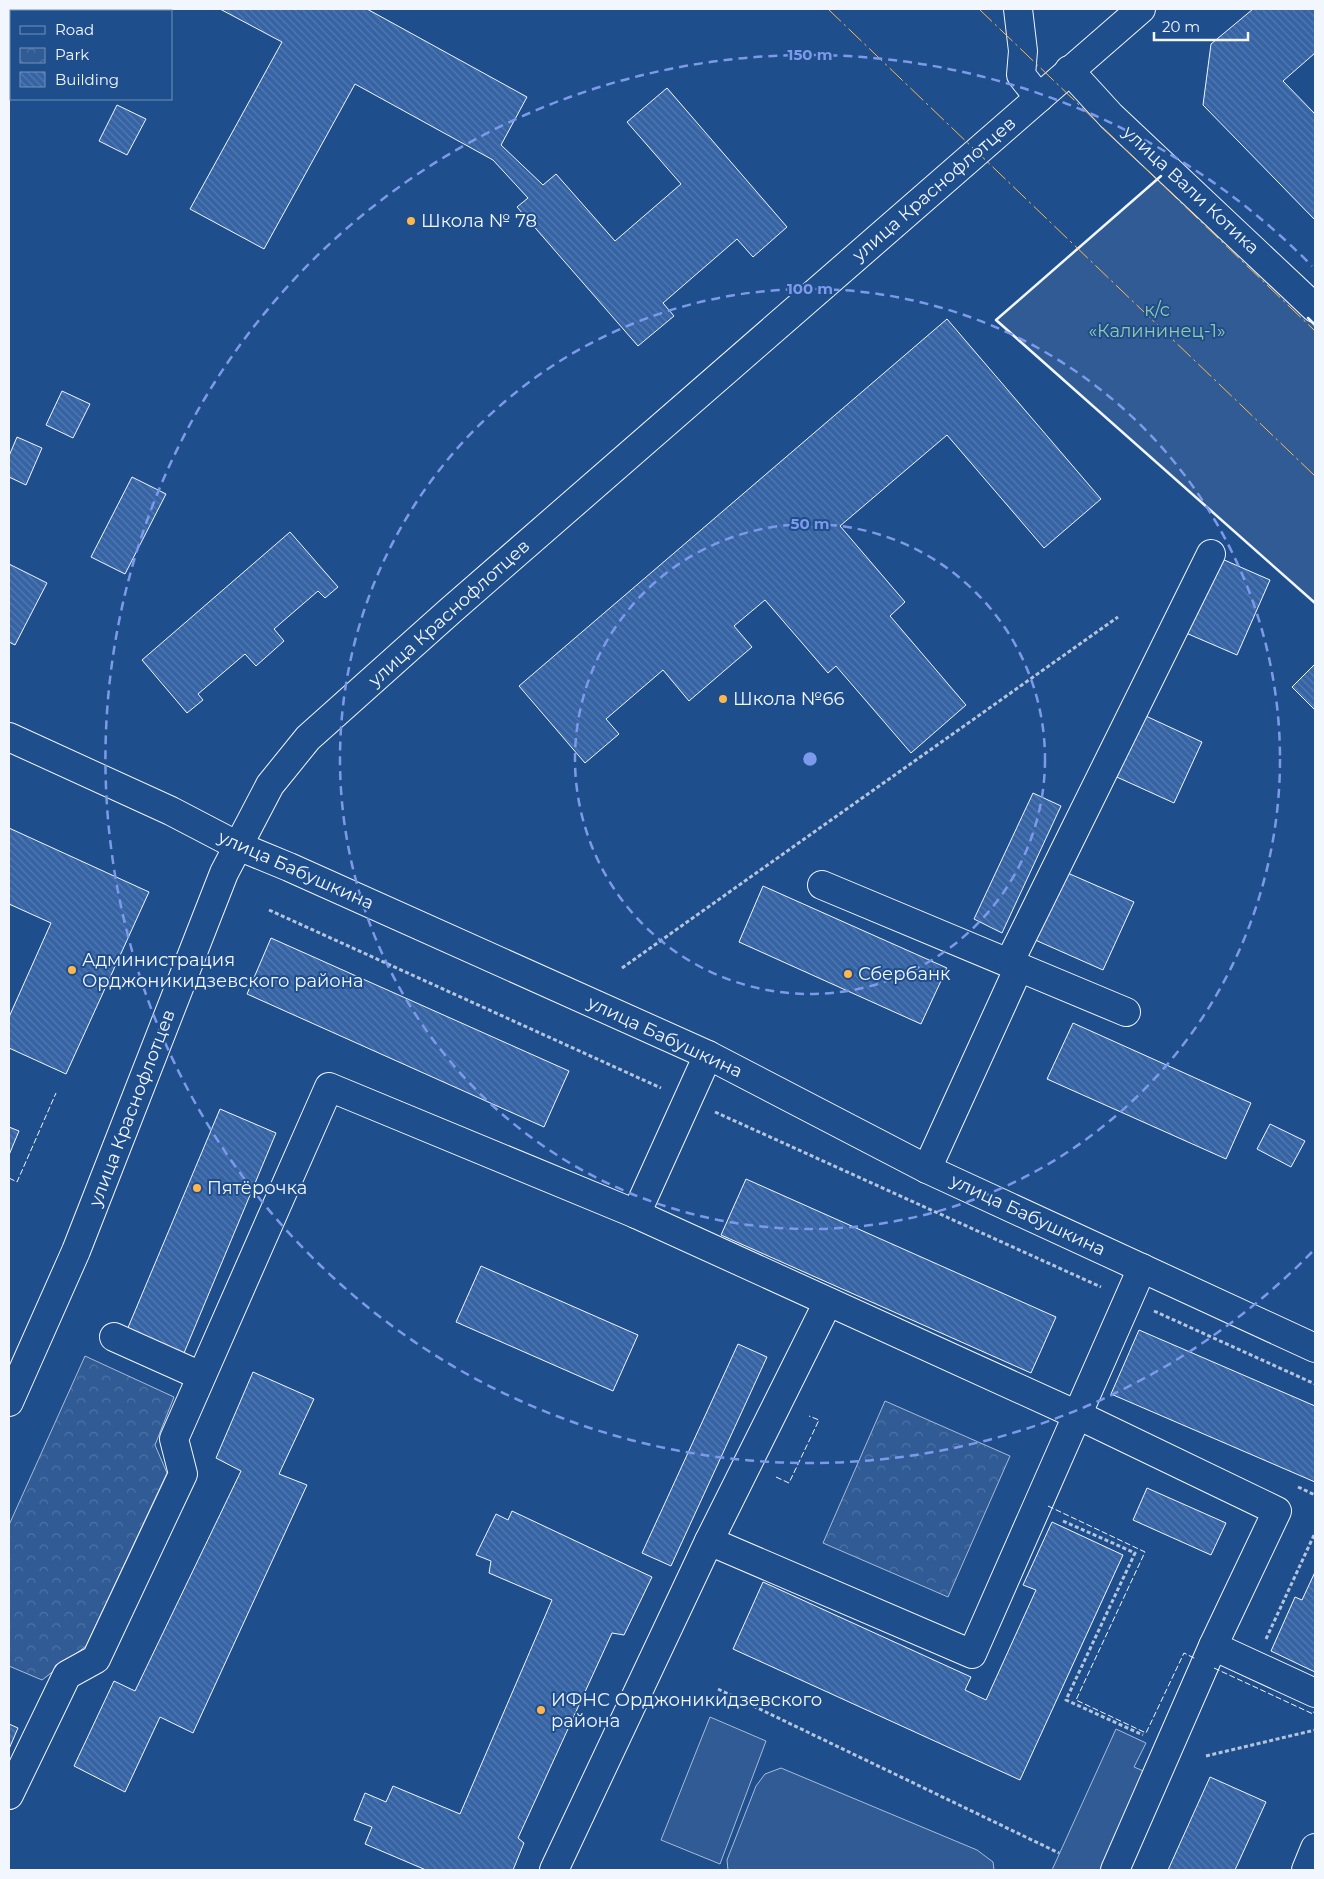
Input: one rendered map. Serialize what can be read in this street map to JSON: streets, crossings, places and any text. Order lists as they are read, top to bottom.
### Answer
{
  "streets": {
    "street": ["улица Краснофлотцев", "улица Вали Котика", "улица Бабушкина"]
  },
  "crossings": [
    ["улица Краснофлотцев", "улица Вали Котика"],
    ["улица Краснофлотцев", "улица Бабушкина"]
  ],
  "parks": ["к/с «Калининец-1»"],
  "places": [
    "Школа № 78",
    "Школа №66",
    "Администрация Орджоникидзевского района",
    "Сбербанк",
    "Пятёрочка",
    "ИФНС Орджоникидзевского района"
  ],
  "legend": ["Road", "Park", "Building"],
  "scale_bar": "20 m",
  "rings": ["150 m", "100 m", "50 m"]
}
